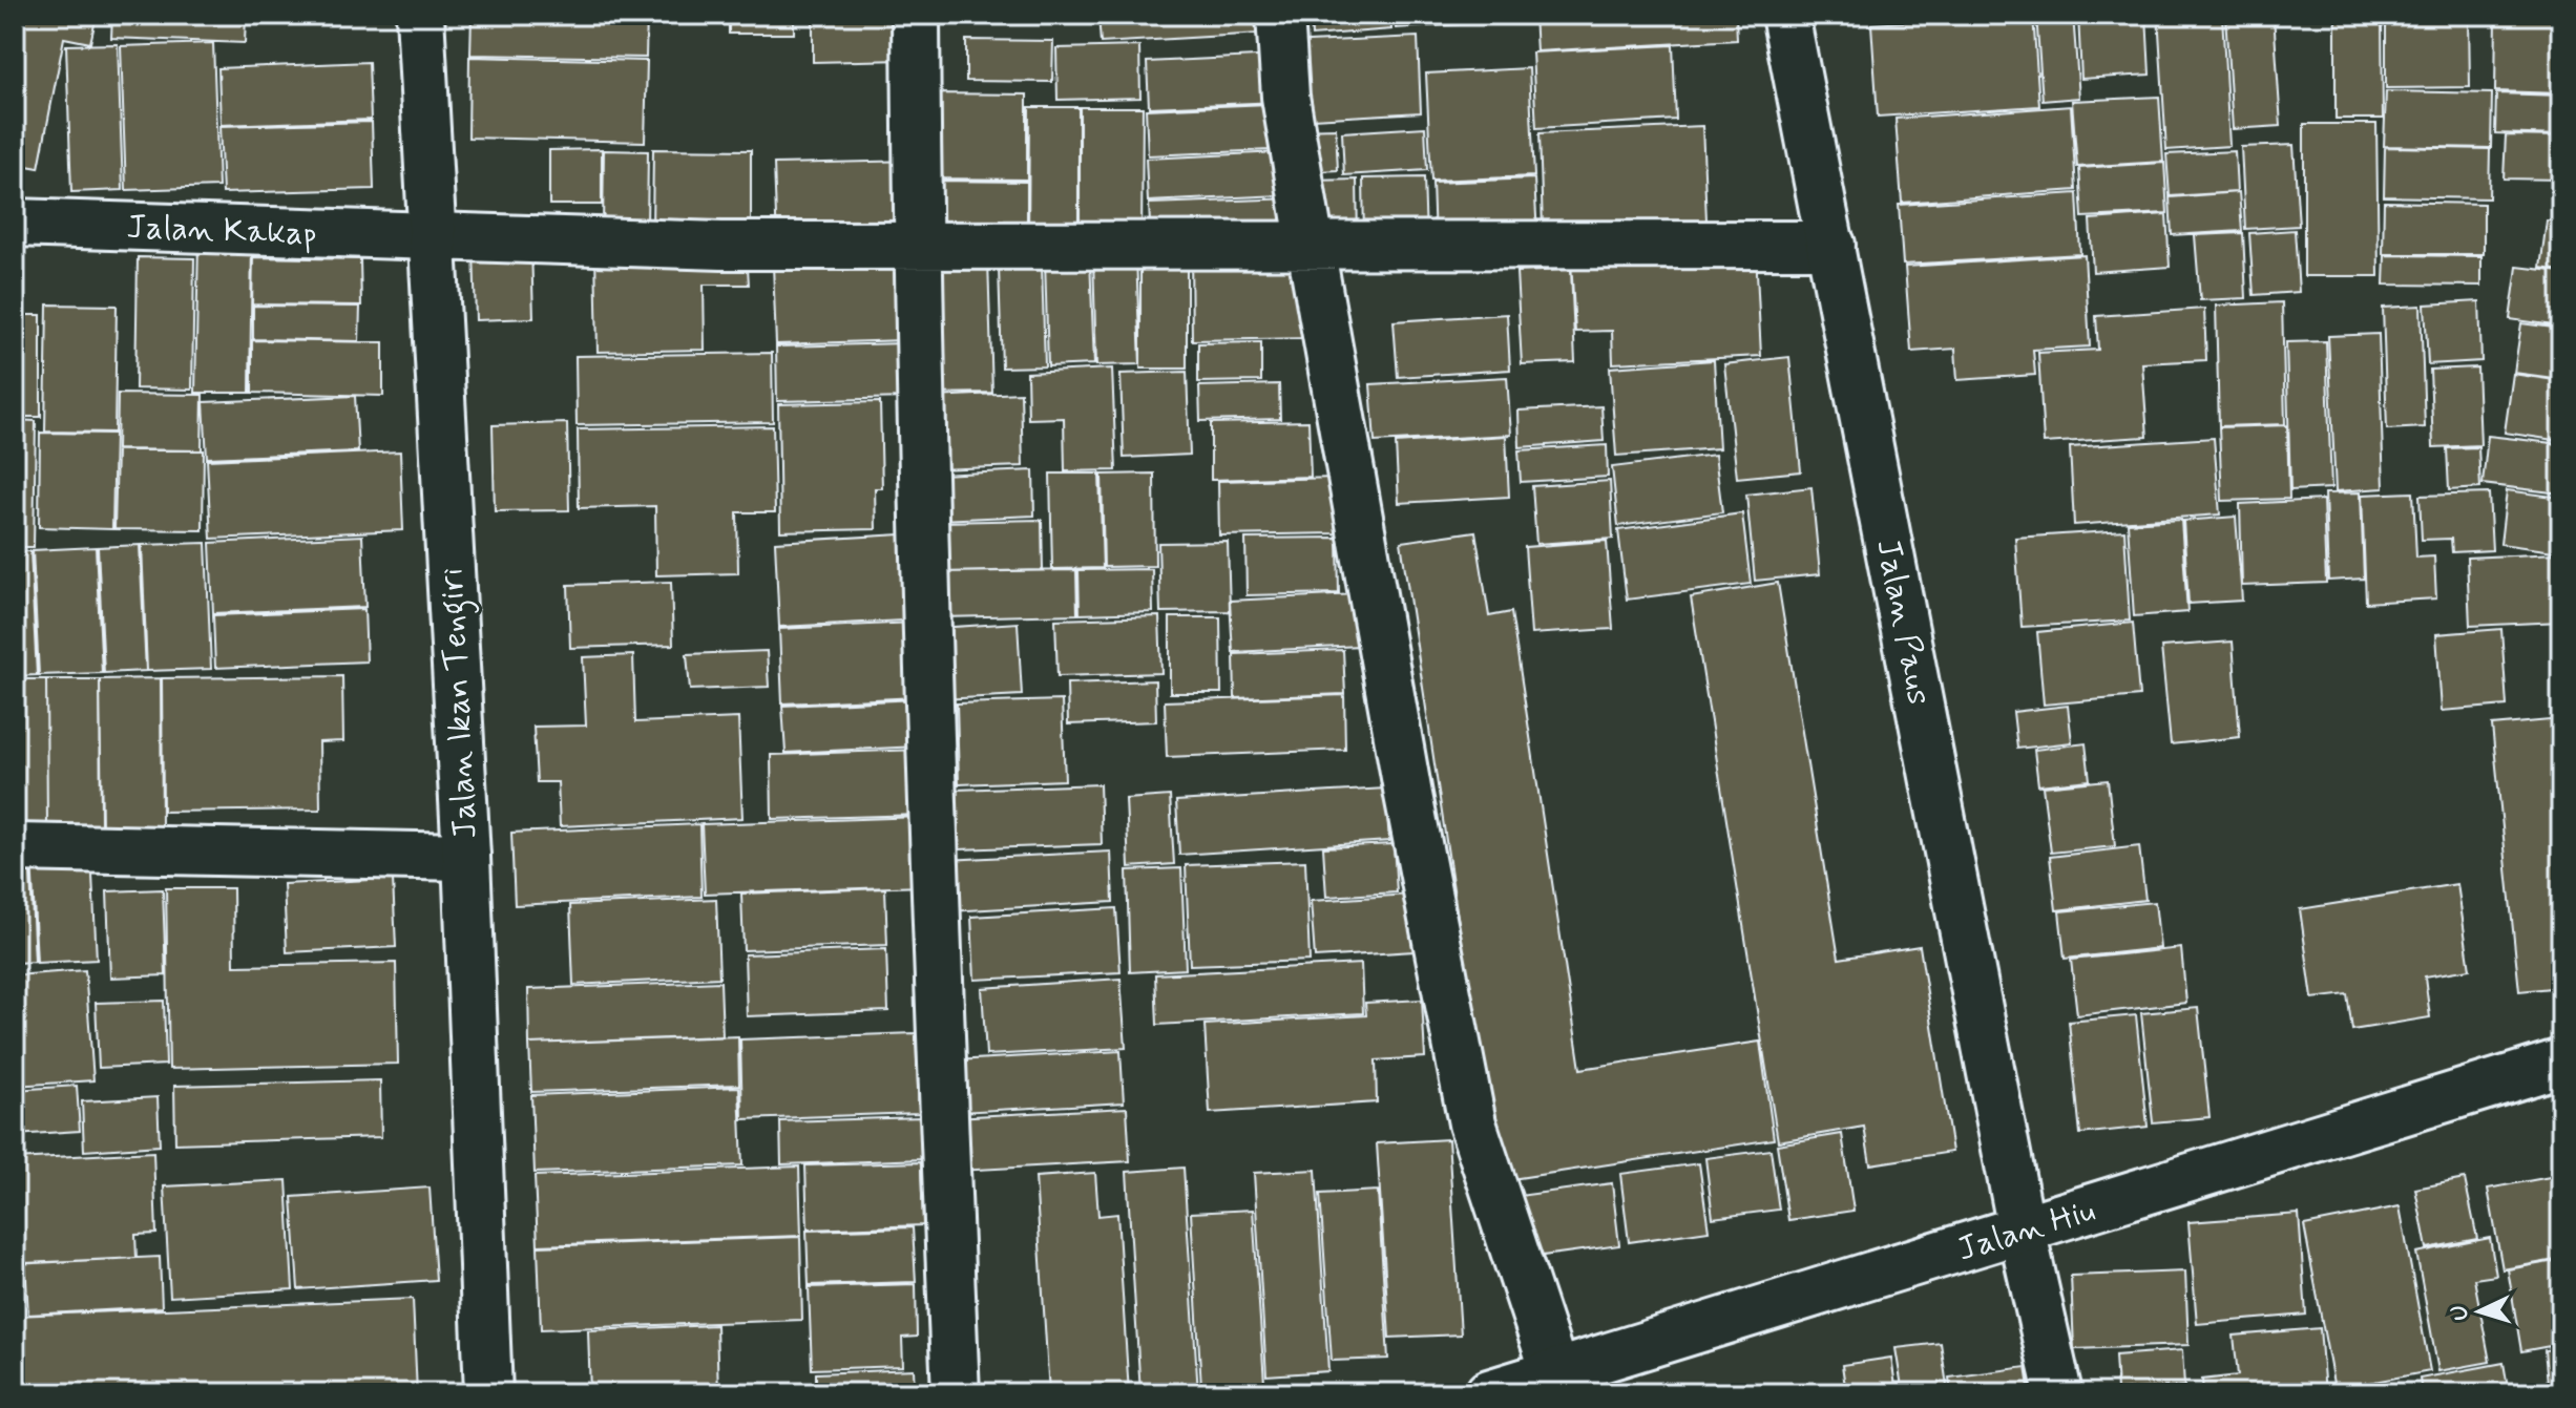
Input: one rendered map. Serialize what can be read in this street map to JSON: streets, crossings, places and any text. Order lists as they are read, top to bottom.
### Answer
{
  "streets": {
    "street": [
      "Jalan Kakap",
      "Jalan Paus",
      "Jalan Ikan Tengiri",
      "Jalan Hiu"
    ]
  },
  "crossings": [
    ["Jalan Kakap", "Jalan Paus"],
    ["Jalan Kakap", "Jalan Ikan Tengiri"],
    ["Jalan Paus", "Jalan Hiu"]
  ],
  "north": "left"
}
